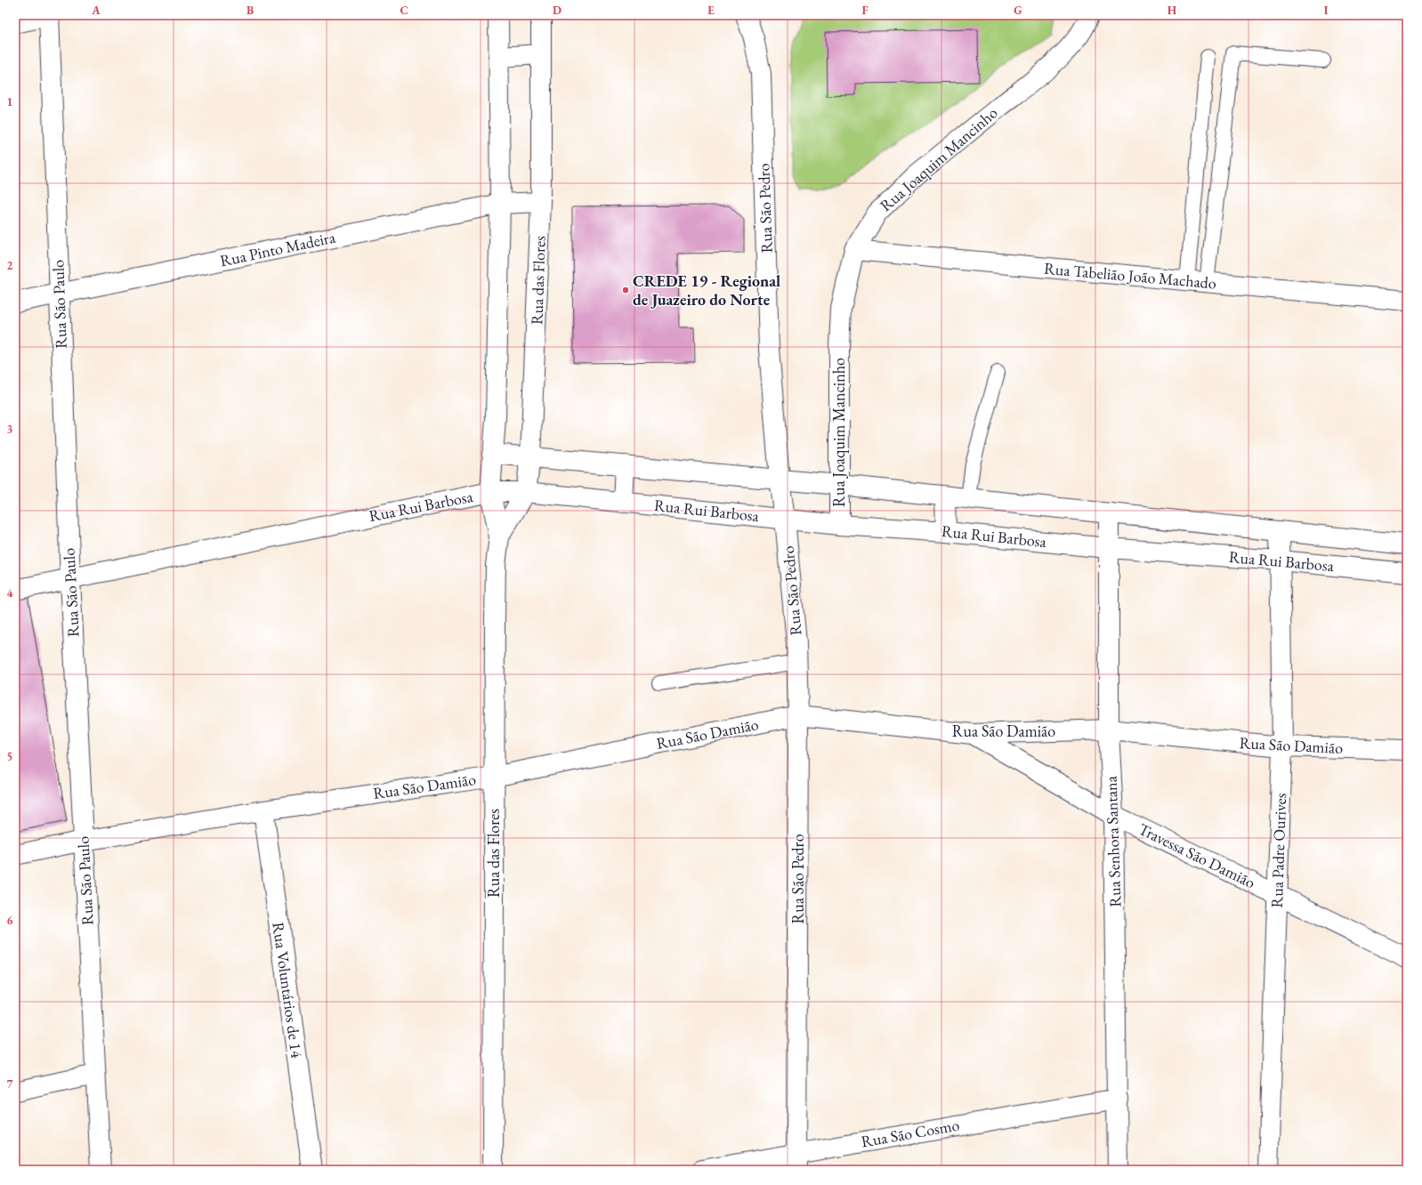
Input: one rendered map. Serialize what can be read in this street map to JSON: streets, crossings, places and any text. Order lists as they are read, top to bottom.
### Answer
{
  "streets": {
    "street": [
      "Rua Joaquim Mancinho",
      "Rua São Pedro",
      "Rua Pinto Madeira",
      "Rua Tabelião João Machado",
      "Rua das Flores",
      "Rua São Paulo",
      "Rua Rui Barbosa",
      "Rua São Damião",
      "Rua Senhora Santana",
      "Rua Padre Ourives",
      "Travessa São Damião",
      "Rua Voluntários de 14",
      "Rua São Cosmo"
    ]
  },
  "crossings": [
    ["Rua Joaquim Mancinho", "Rua Tabelião João Machado"],
    ["Rua Joaquim Mancinho", "Rua Rui Barbosa"],
    ["Rua São Pedro", "Rua Rui Barbosa"],
    ["Rua São Pedro", "Rua São Damião"],
    ["Rua São Pedro", "Rua São Cosmo"],
    ["Rua Pinto Madeira", "Rua das Flores"],
    ["Rua Pinto Madeira", "Rua São Paulo"],
    ["Rua das Flores", "Rua Rui Barbosa"],
    ["Rua das Flores", "Rua São Damião"],
    ["Rua São Paulo", "Rua Rui Barbosa"],
    ["Rua São Paulo", "Rua São Damião"],
    ["Rua Rui Barbosa", "Rua Senhora Santana"],
    ["Rua Rui Barbosa", "Rua Padre Ourives"],
    ["Rua São Damião", "Rua Senhora Santana"],
    ["Rua São Damião", "Rua Padre Ourives"],
    ["Rua São Damião", "Travessa São Damião"],
    ["Rua São Damião", "Rua Voluntários de 14"],
    ["Rua Senhora Santana", "Travessa São Damião"],
    ["Rua Senhora Santana", "Rua São Cosmo"],
    ["Rua Padre Ourives", "Travessa São Damião"]
  ],
  "places": ["CREDE 19 - Regional de Juazeiro do Norte"],
  "grid": {
    "columns": [
      "A",
      "B",
      "C",
      "D",
      "E",
      "F",
      "G",
      "H",
      "I"
    ],
    "rows": [
      "1",
      "2",
      "3",
      "4",
      "5",
      "6",
      "7"
    ]
  }
}
